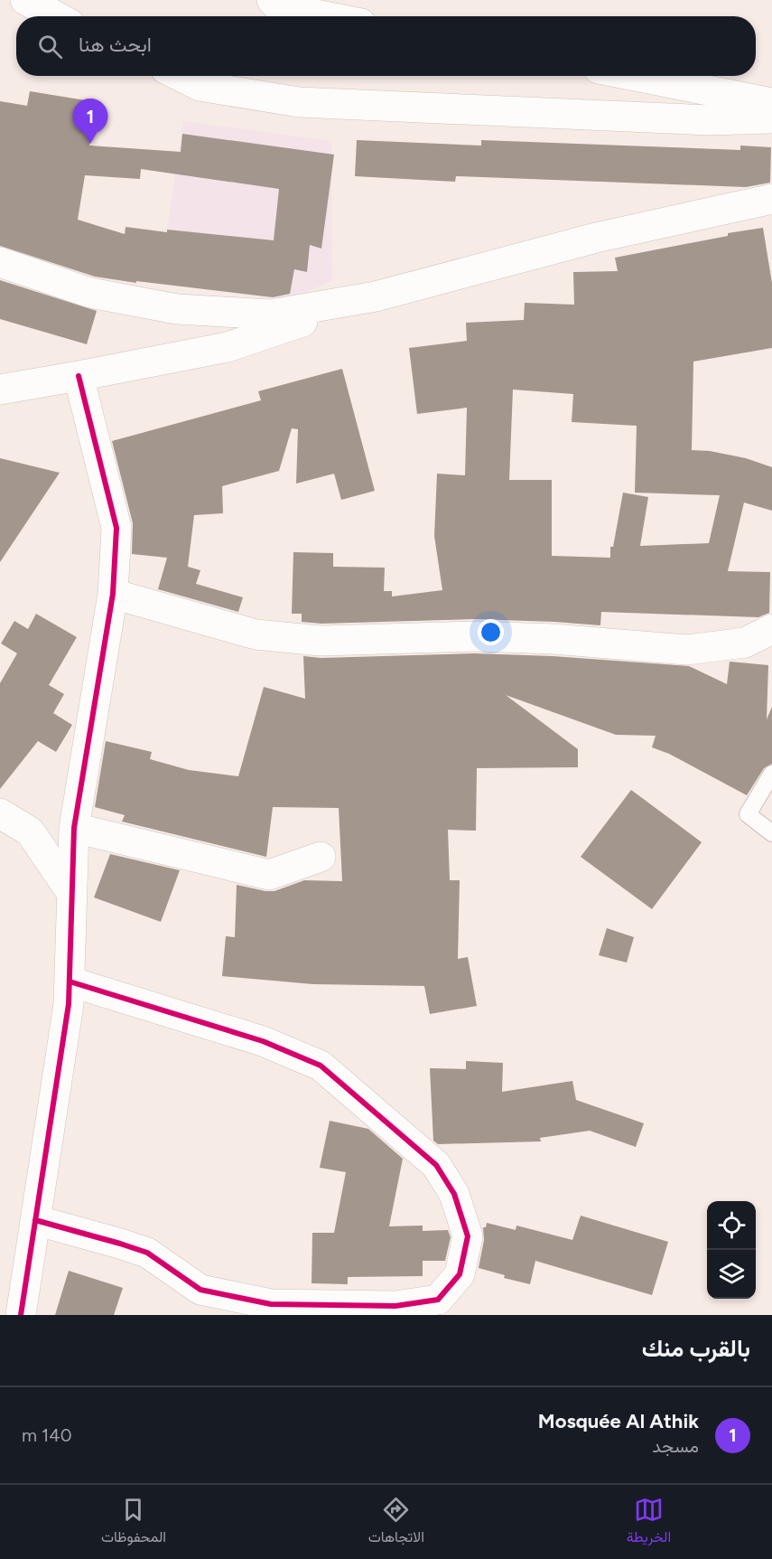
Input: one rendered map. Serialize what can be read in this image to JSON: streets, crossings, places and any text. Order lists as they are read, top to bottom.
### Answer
{
  "page": {
    "search": "ابحث هنا",
    "pins": "1",
    "heading": "بالقرب منك",
    "list": [
      {
        "mark": "1",
        "name": "Mosquée Al Athik",
        "note": "مسجد",
        "value": "140 m"
      }
    ],
    "nav": ["الخريطة", "الاتجاهات", "المحفوظات"]
  }
}
